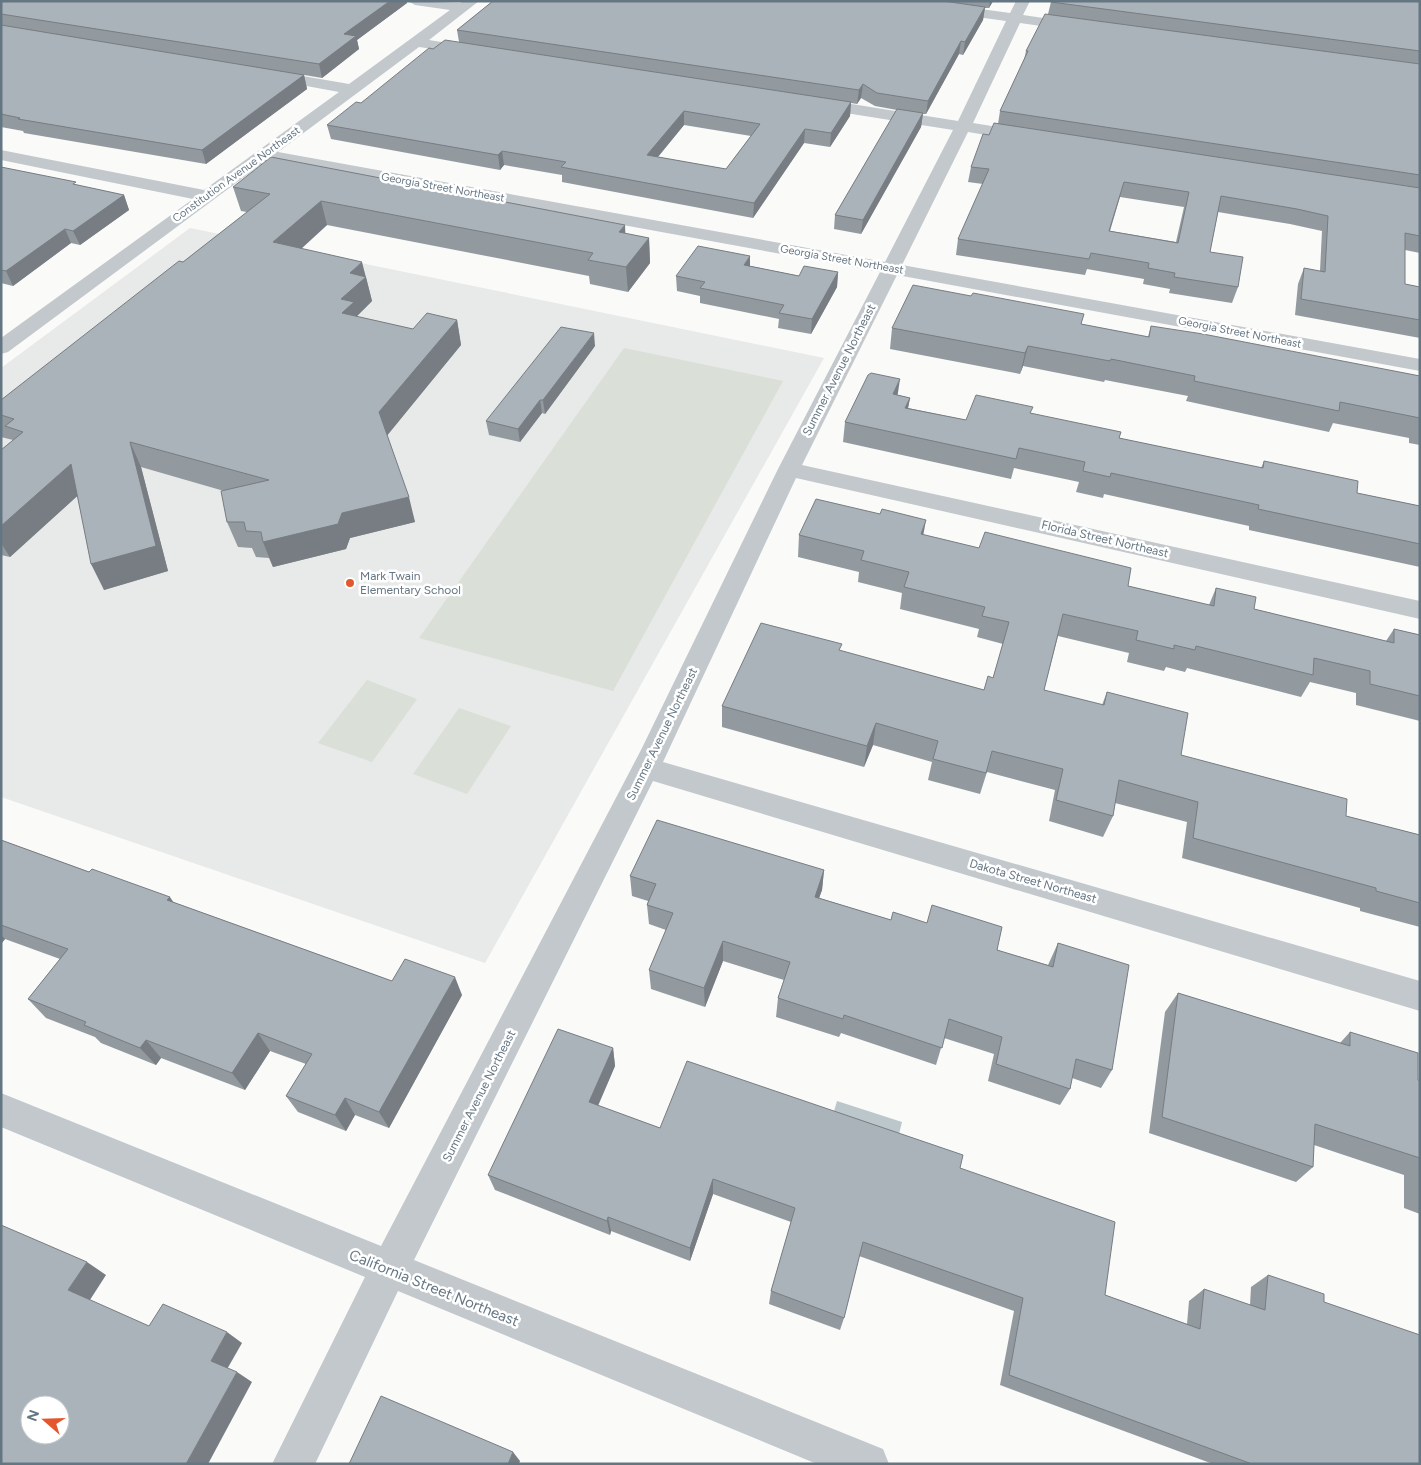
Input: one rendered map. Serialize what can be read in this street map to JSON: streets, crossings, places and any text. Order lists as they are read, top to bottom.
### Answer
{
  "streets": {
    "street": [
      "Constitution Avenue Northeast",
      "Georgia Street Northeast",
      "Summer Avenue Northeast",
      "Florida Street Northeast",
      "Dakota Street Northeast",
      "California Street Northeast"
    ]
  },
  "crossings": [
    ["Constitution Avenue Northeast", "Georgia Street Northeast"],
    ["Georgia Street Northeast", "Summer Avenue Northeast"],
    ["Summer Avenue Northeast", "Florida Street Northeast"],
    ["Summer Avenue Northeast", "Dakota Street Northeast"],
    ["Summer Avenue Northeast", "California Street Northeast"]
  ],
  "places": ["Mark Twain Elementary School"],
  "north": "left"
}
